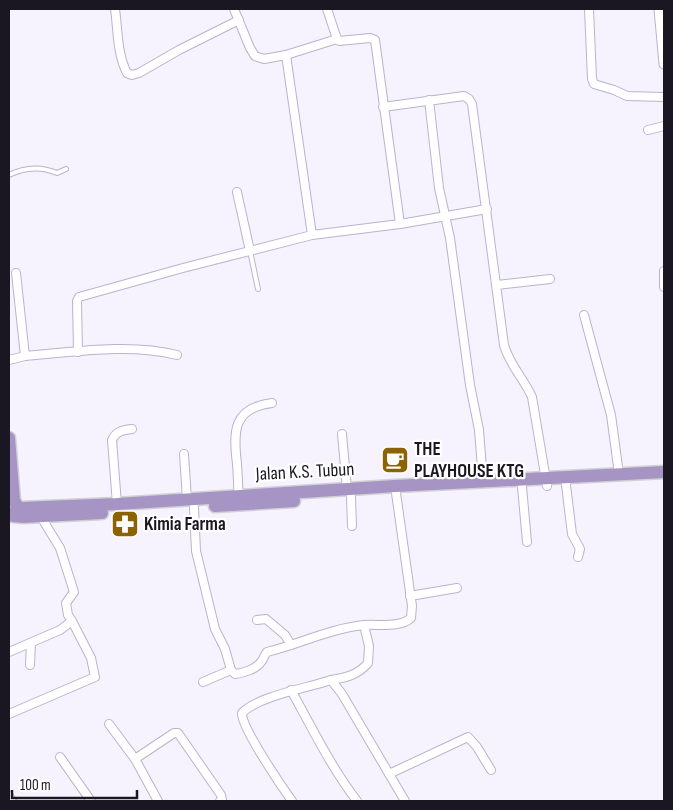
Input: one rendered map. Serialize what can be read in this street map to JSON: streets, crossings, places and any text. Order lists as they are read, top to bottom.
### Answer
{
  "streets": {
    "highway": ["Jalan K.S. Tubun"]
  },
  "places": {
    "cafe": ["THE PLAYHOUSE KTG"],
    "pharmacy": ["Kimia Farma"]
  },
  "scale_bar": "100 m"
}
